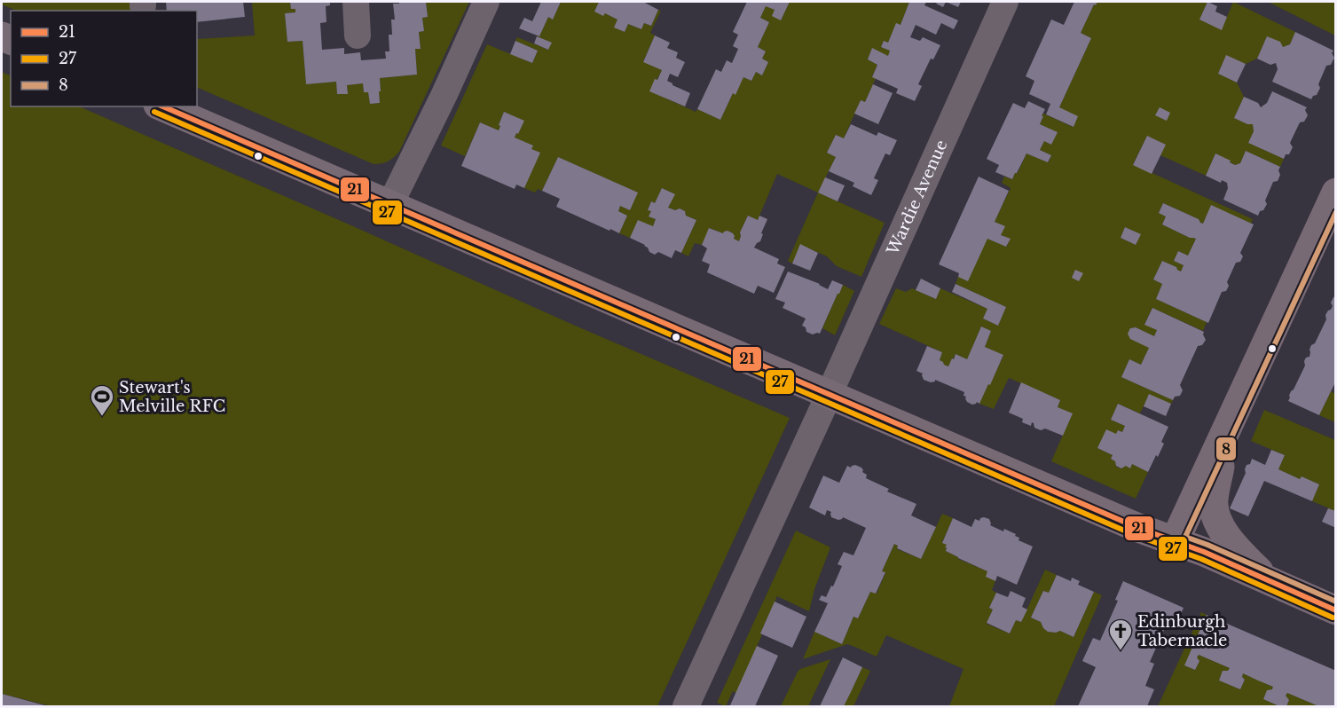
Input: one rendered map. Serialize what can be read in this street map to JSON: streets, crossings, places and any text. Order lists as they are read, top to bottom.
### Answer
{
  "streets": {
    "street": ["Wardie Avenue"]
  },
  "places": {
    "sports": ["Stewart's Melville RFC"],
    "church": ["Edinburgh Tabernacle"]
  },
  "lines": ["transit line 21", "transit line 27", "transit line 8"],
  "legend": ["21", "27", "8"]
}
